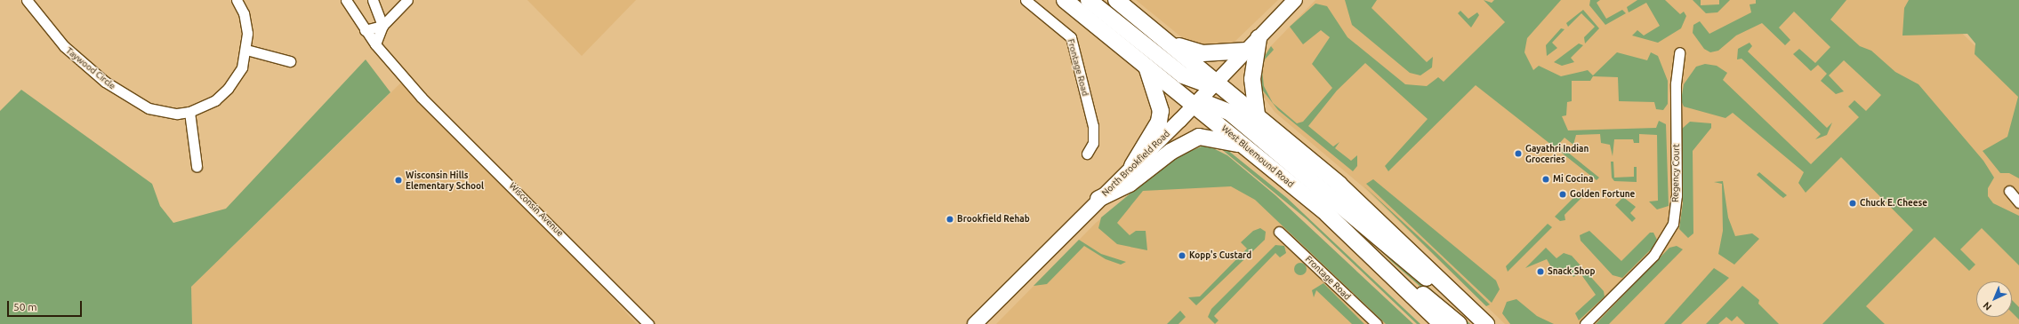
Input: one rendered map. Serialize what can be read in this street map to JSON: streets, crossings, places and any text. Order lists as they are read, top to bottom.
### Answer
{
  "streets": {
    "main road": ["West Bluemound Road"],
    "street": [
      "Frontage Road",
      "Taywood Circle",
      "North Brookfield Road",
      "Regency Court",
      "Wisconsin Avenue"
    ]
  },
  "crossings": [
    ["West Bluemound Road", "North Brookfield Road"]
  ],
  "places": [
    "Gayathri Indian Groceries",
    "Mi Cocina",
    "Wisconsin Hills Elementary School",
    "Golden Fortune",
    "Chuck E. Cheese",
    "Brookfield Rehab",
    "Kopp's Custard",
    "Snack Shop"
  ],
  "scale_bar": "50 m",
  "north": "bottom left"
}
